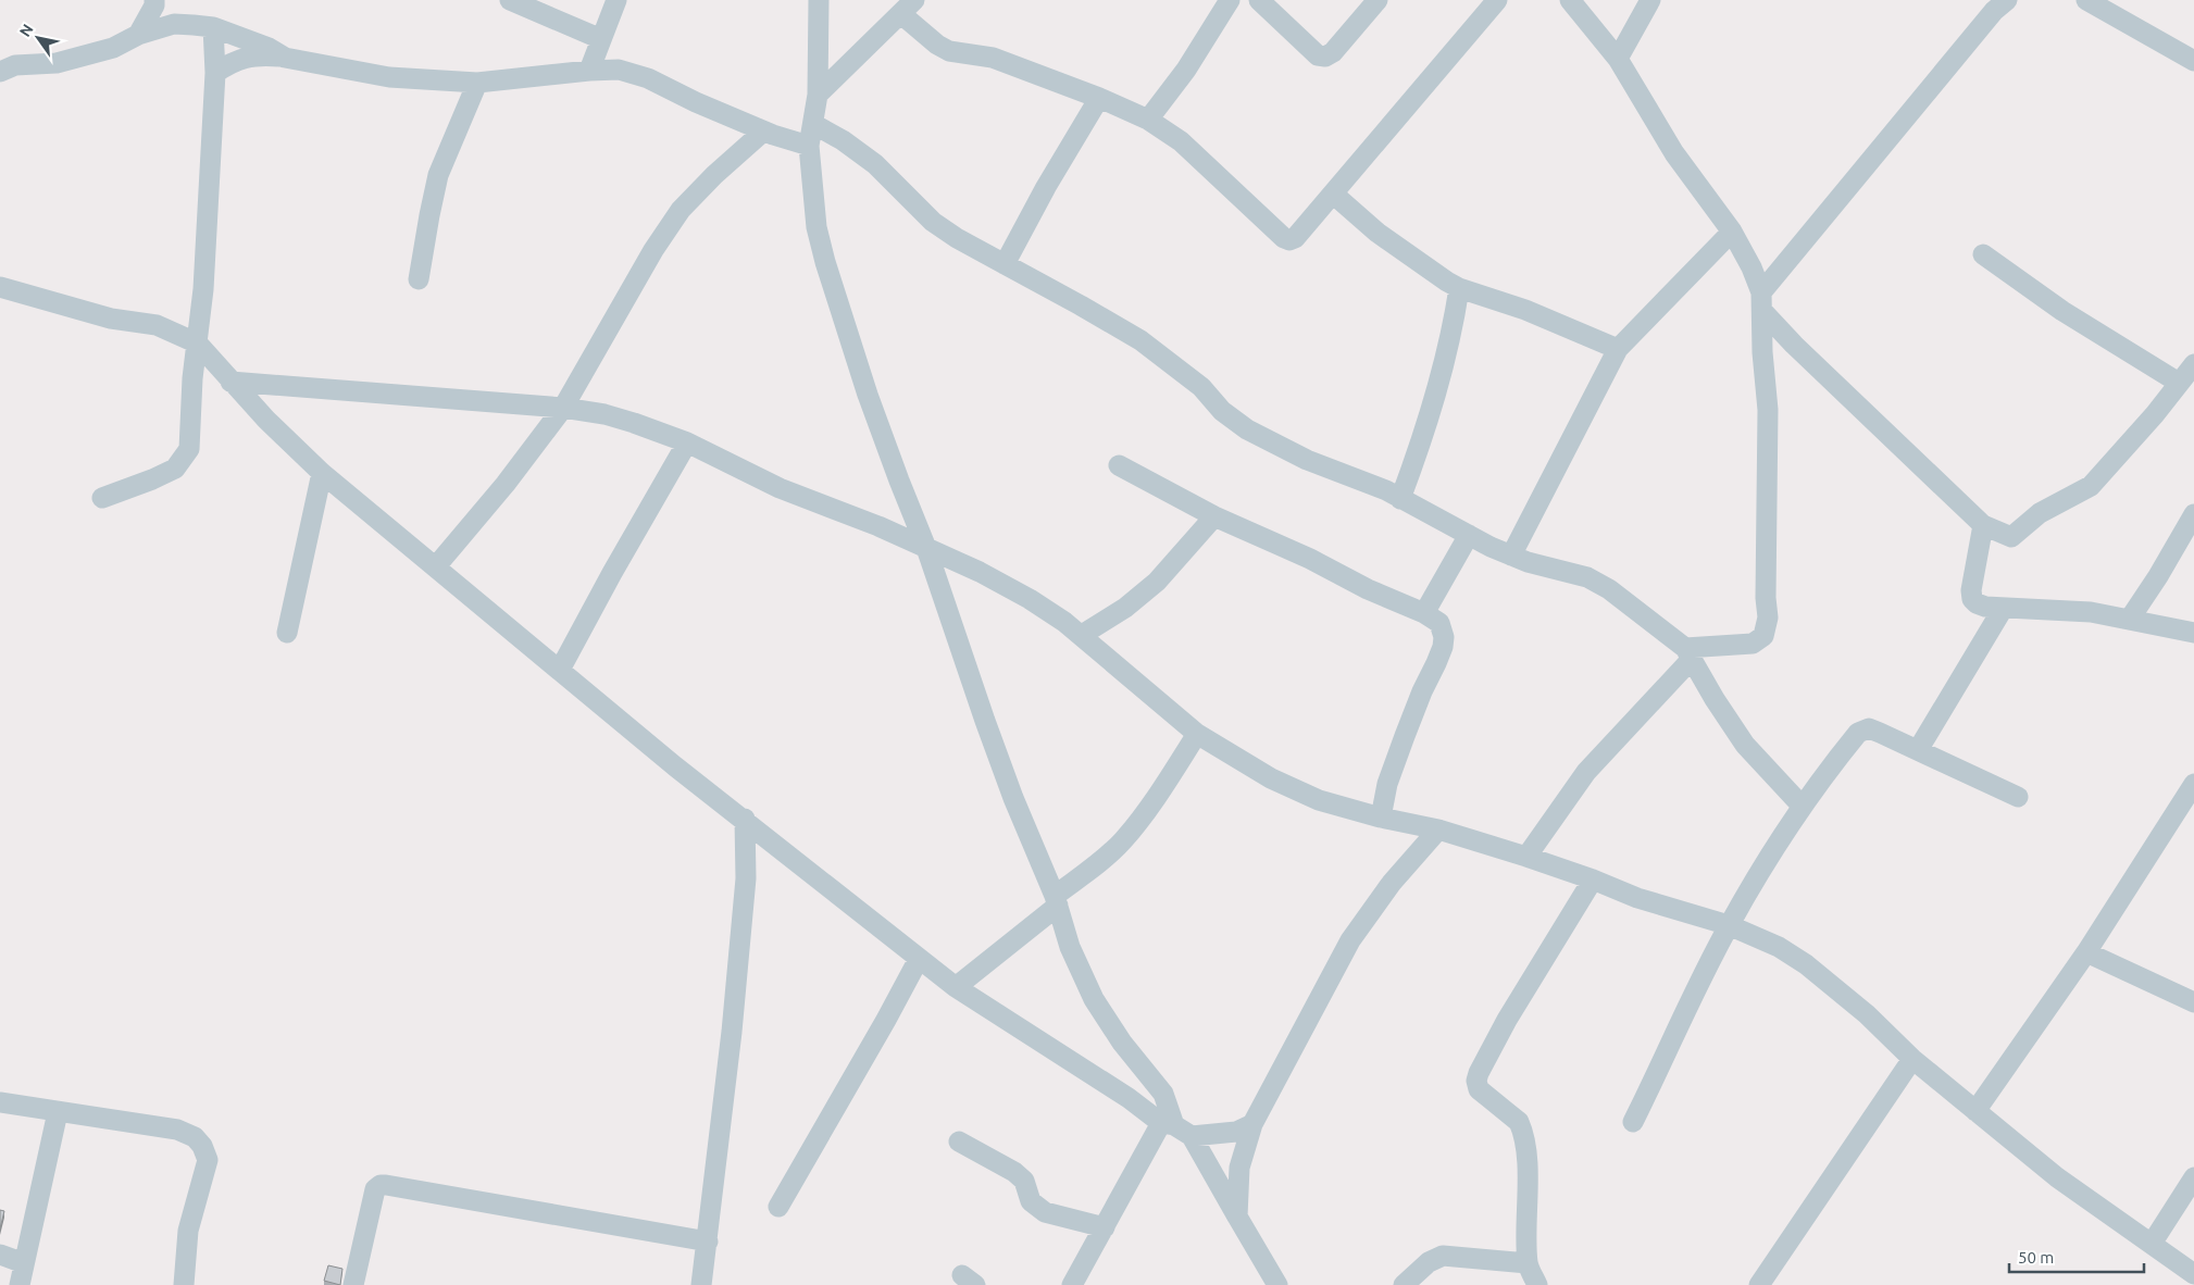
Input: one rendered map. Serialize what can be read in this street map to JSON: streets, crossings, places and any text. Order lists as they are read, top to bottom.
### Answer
{
  "scale_bar": "50 m",
  "north": "top left"
}
